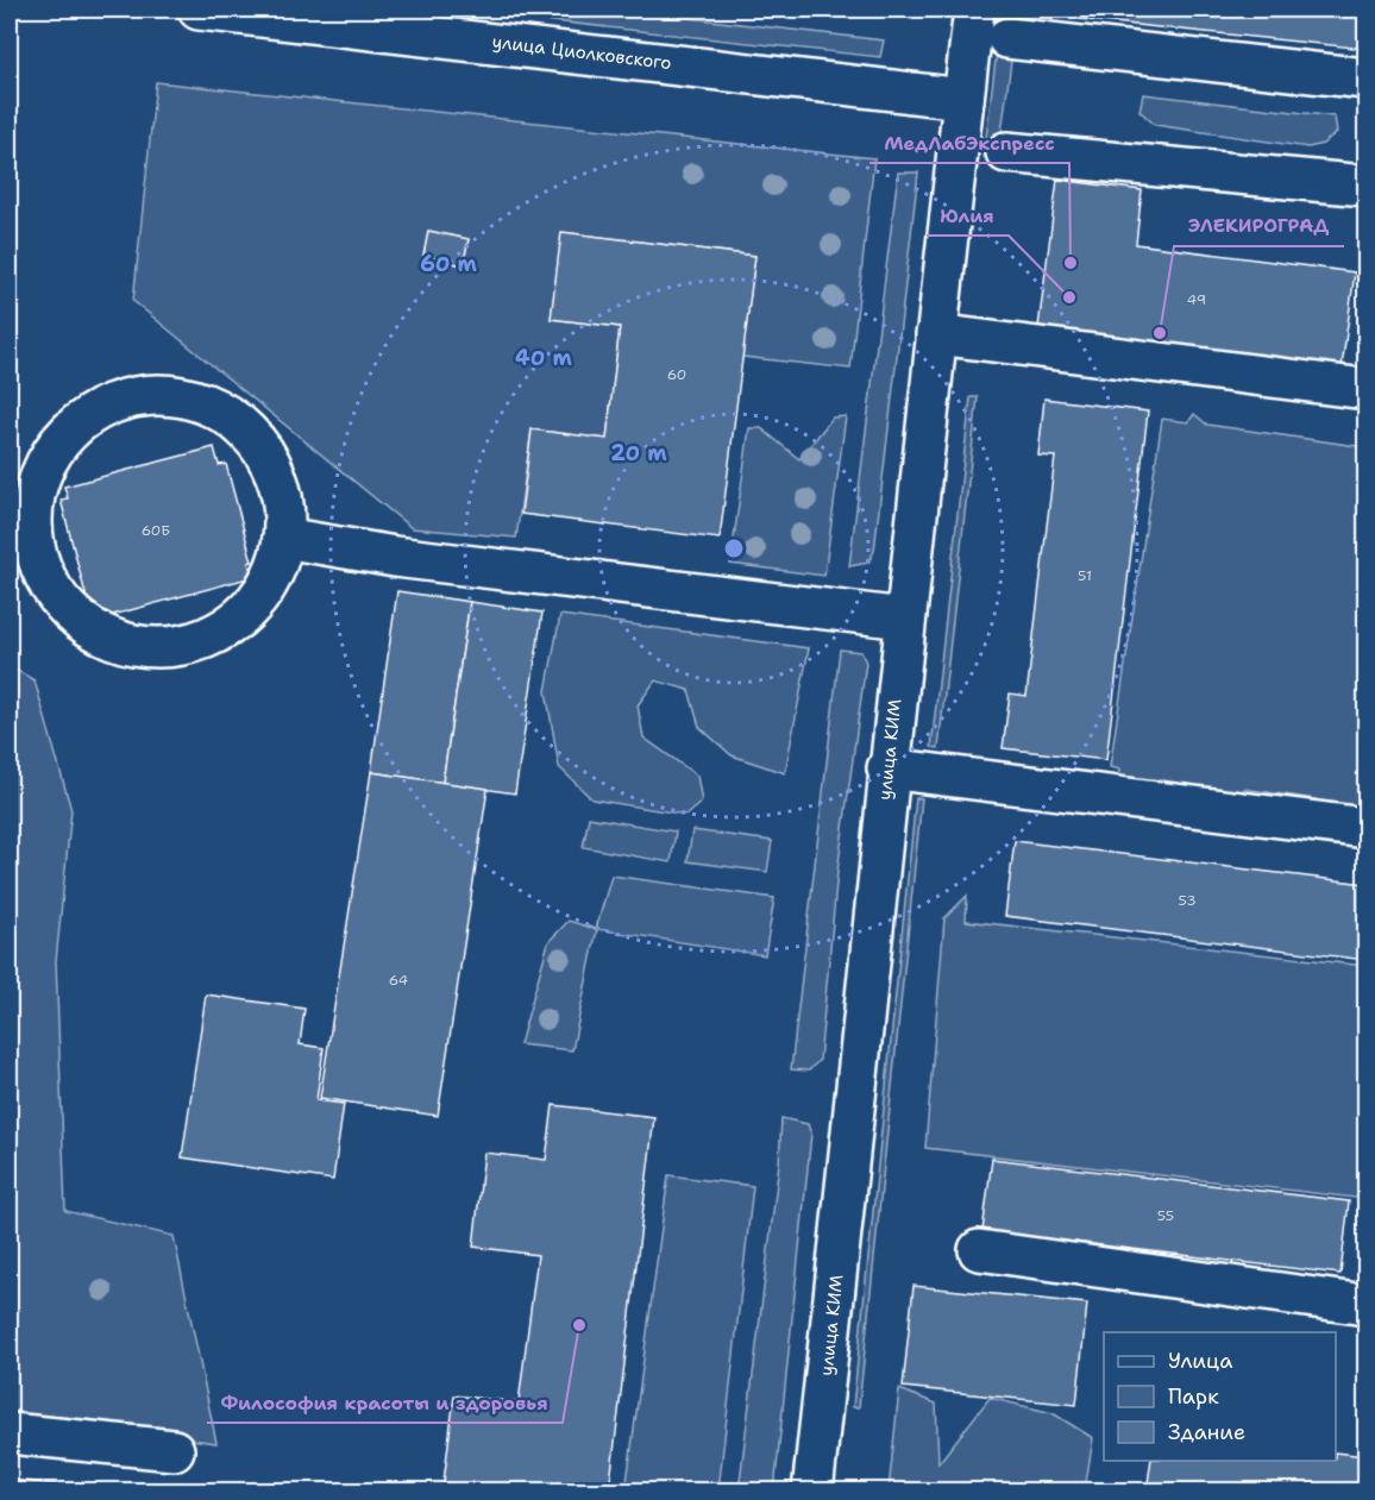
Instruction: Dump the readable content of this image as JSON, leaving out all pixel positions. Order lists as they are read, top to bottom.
{
  "streets": {
    "street": ["улица Циолковского", "улица КИМ"]
  },
  "crossings": [
    ["улица Циолковского", "улица КИМ"]
  ],
  "places": [
    "МедЛабЭкспресс",
    "Юлия",
    "ЭЛЕКИРОГРАД",
    "Философия красоты и здоровья"
  ],
  "house_numbers": [
    "49",
    "60",
    "60Б",
    "51",
    "53",
    "64",
    "55"
  ],
  "legend": ["Улица", "Парк", "Здание"],
  "rings": ["60 m", "40 m", "20 m"]
}
